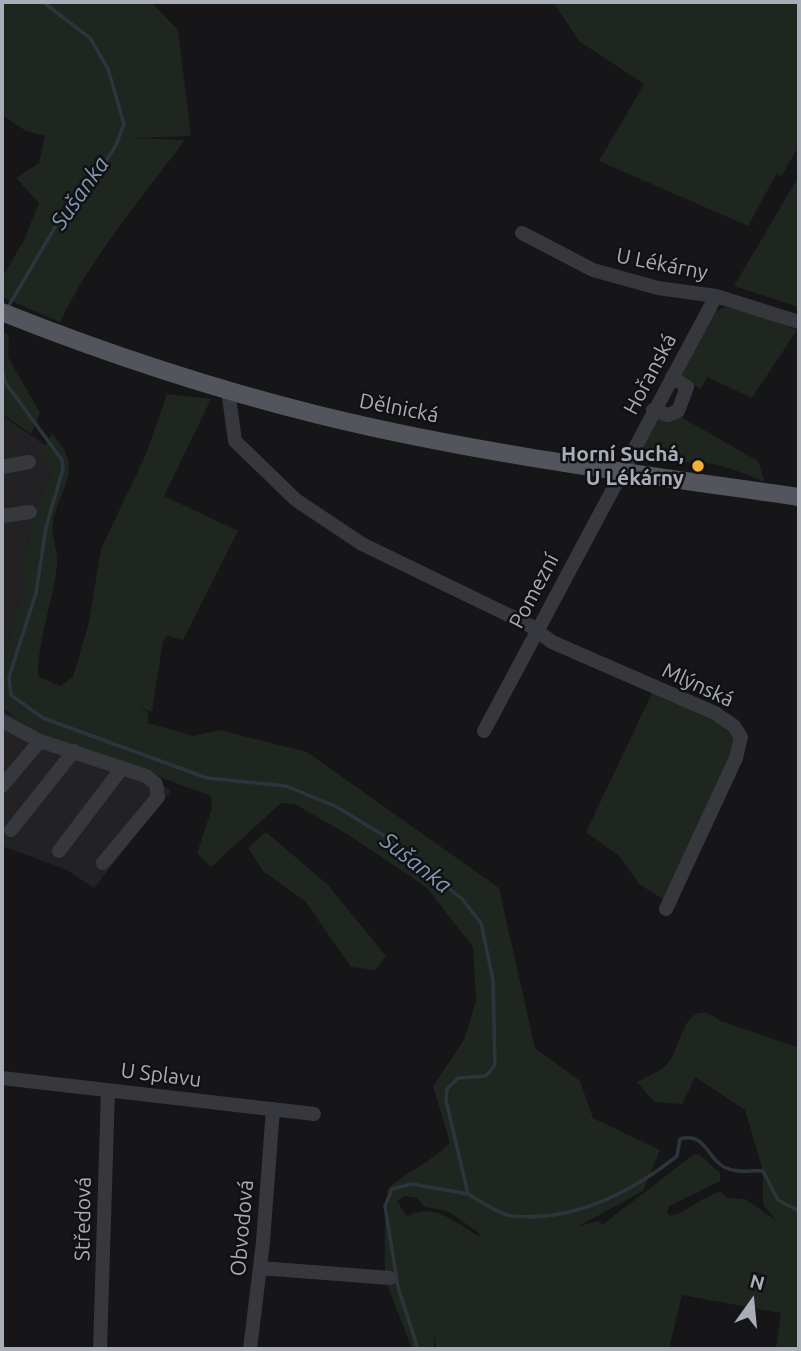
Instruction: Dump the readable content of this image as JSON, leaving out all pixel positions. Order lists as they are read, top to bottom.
{
  "streets": {
    "main road": ["Dělnická"],
    "street": [
      "U Lékárny",
      "Hořanská",
      "Pomezní",
      "Mlýnská",
      "U Splavu",
      "Středová",
      "Obvodová"
    ]
  },
  "crossings": [
    ["U Lékárny", "Hořanská"],
    ["Hořanská", "Dělnická"],
    ["Hořanská", "Pomezní"],
    ["Dělnická", "Pomezní"],
    ["Pomezní", "Mlýnská"],
    ["U Splavu", "Středová"],
    ["U Splavu", "Obvodová"]
  ],
  "water": ["Sušanka"],
  "places": ["Horní Suchá, U Lékárny"],
  "north": "top"
}
